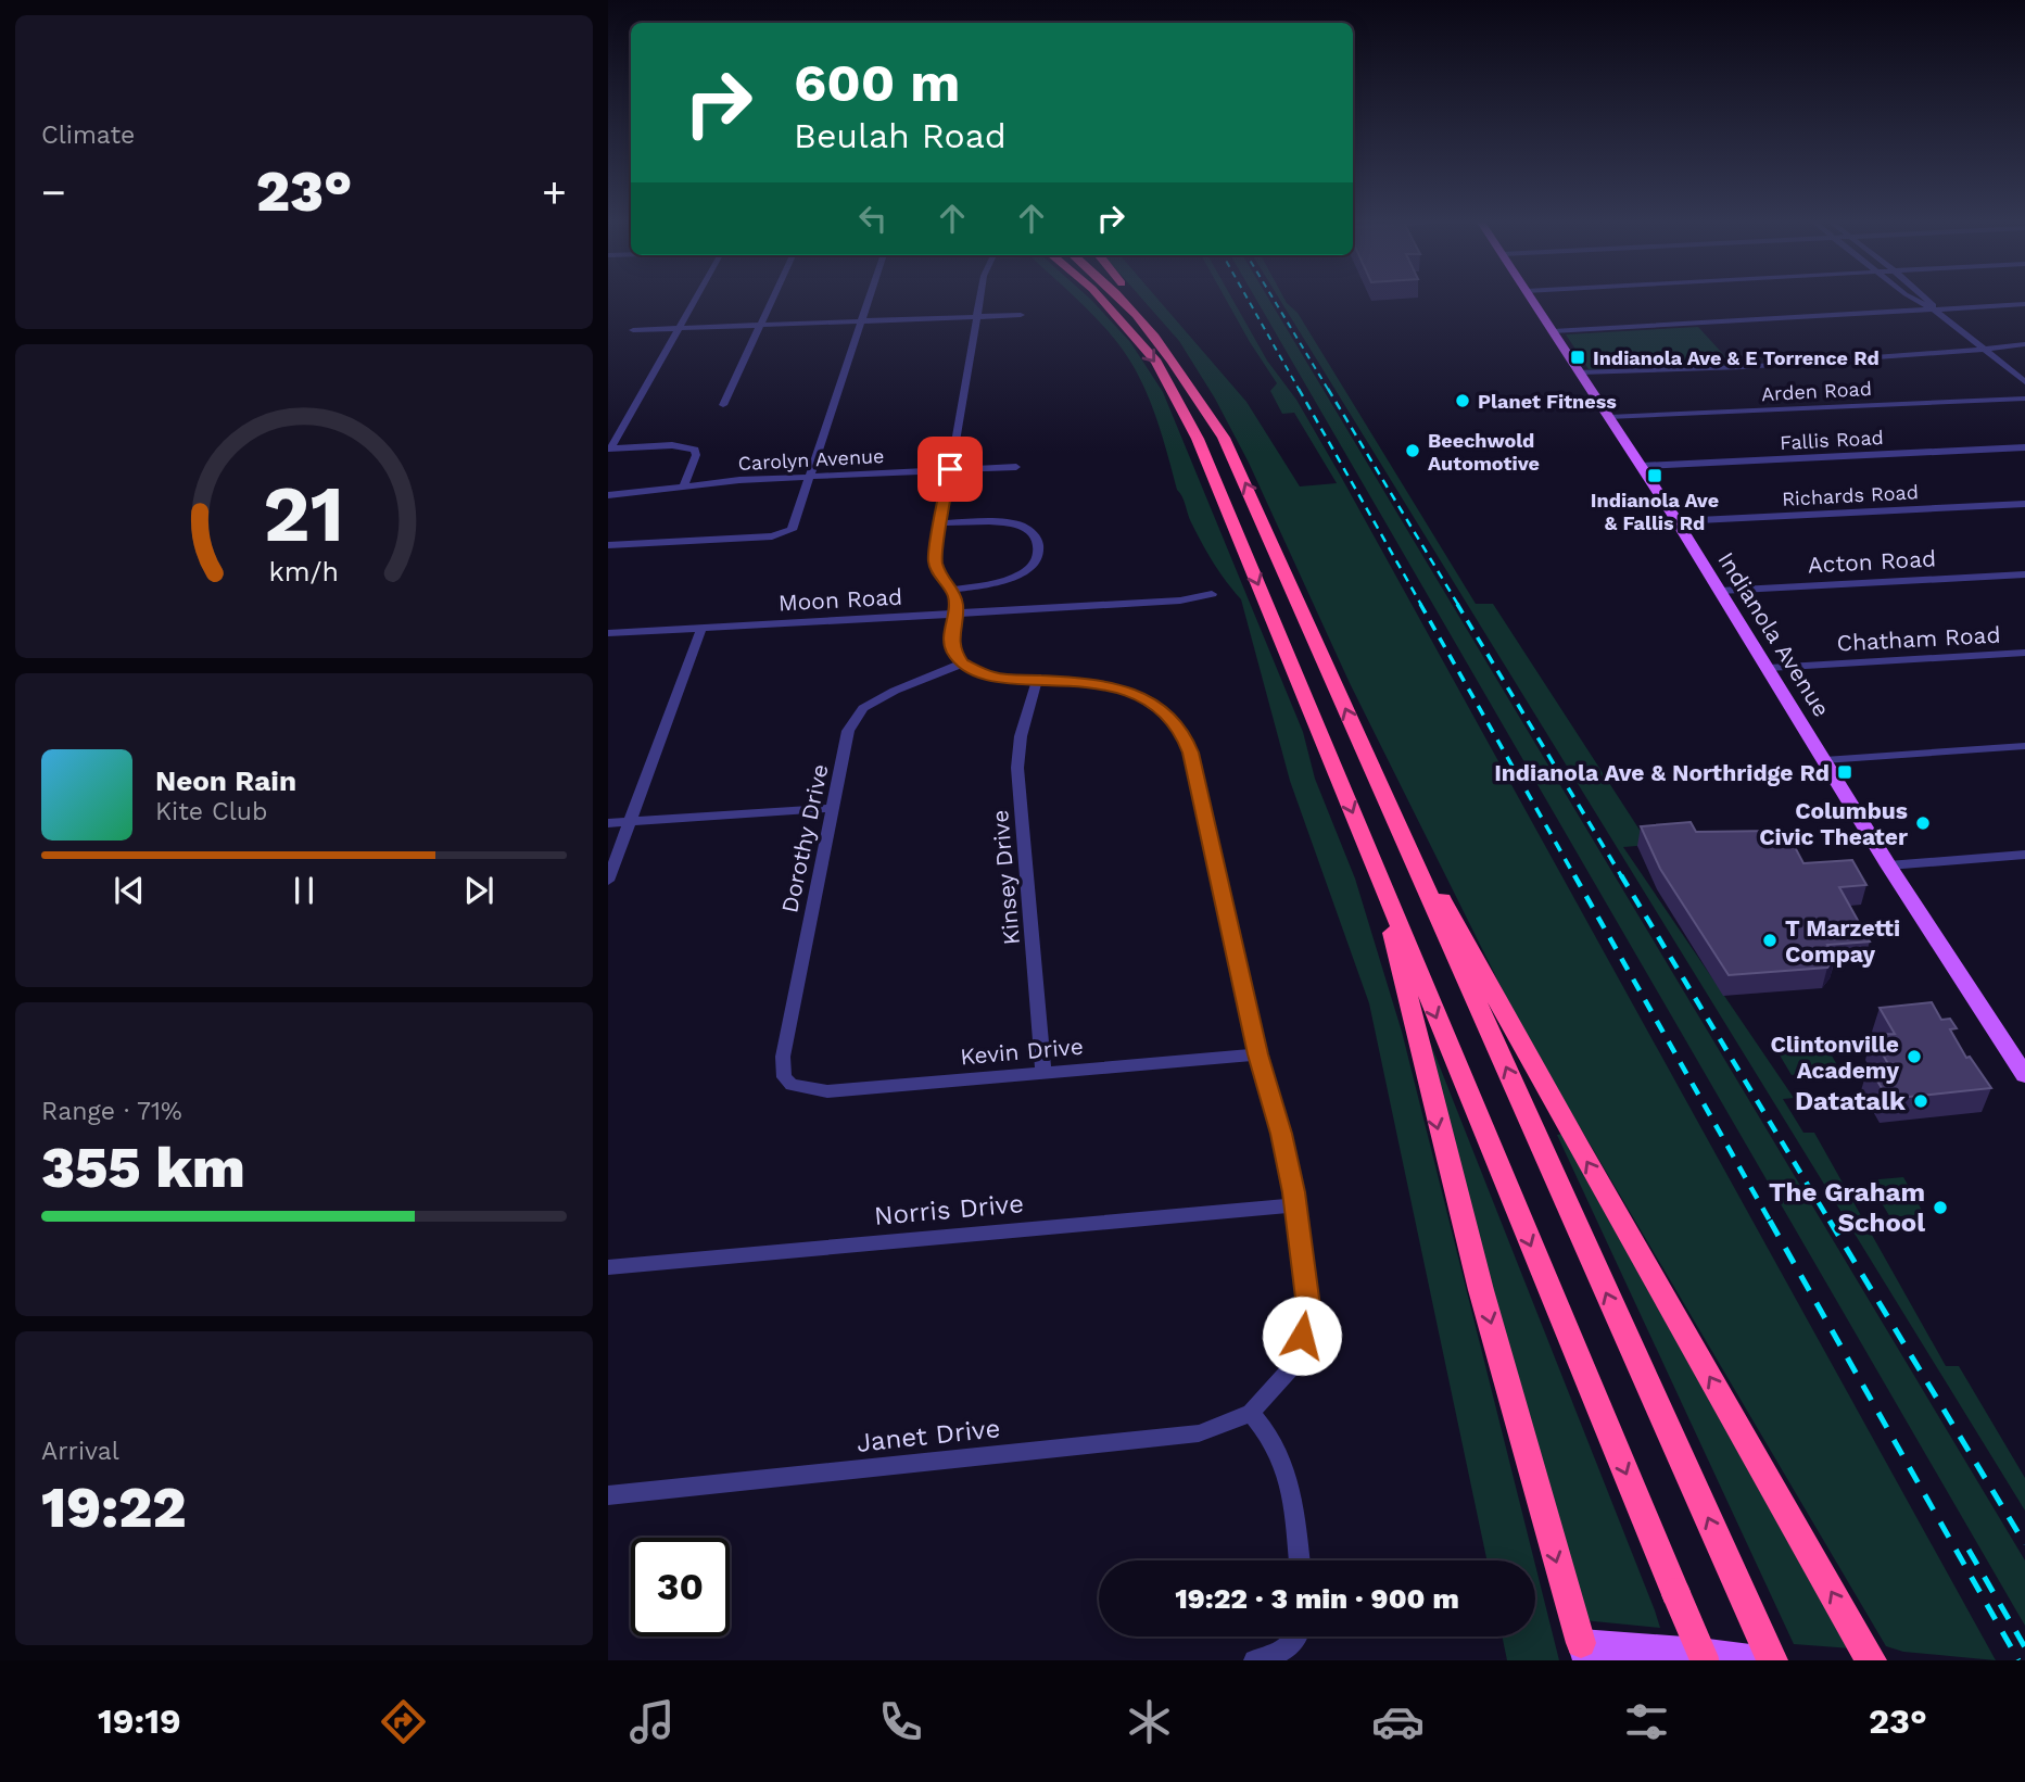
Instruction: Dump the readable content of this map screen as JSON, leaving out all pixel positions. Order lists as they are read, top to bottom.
{
  "streets": {
    "main road": ["Indianola Avenue"],
    "street": [
      "Arden Road",
      "Fallis Road",
      "Carolyn Avenue",
      "Richards Road",
      "Acton Road",
      "Moon Road",
      "Chatham Road",
      "Dorothy Drive",
      "Kinsey Drive",
      "Kevin Drive",
      "Norris Drive",
      "Janet Drive"
    ]
  },
  "crossings": [
    ["Arden Road", "Indianola Avenue"],
    ["Fallis Road", "Indianola Avenue"],
    ["Richards Road", "Indianola Avenue"],
    ["Acton Road", "Indianola Avenue"],
    ["Indianola Avenue", "Chatham Road"],
    ["Dorothy Drive", "Kevin Drive"],
    ["Kinsey Drive", "Kevin Drive"]
  ],
  "places": {
    "transit": ["Indianola Ave & E Torrence Rd", "Indianola Ave & Fallis Rd", "Indianola Ave & Northridge Rd"],
    "other": [
      "Planet Fitness",
      "Beechwold Automotive",
      "Columbus Civic Theater",
      "T Marzetti Compay",
      "Clintonville Academy",
      "Datatalk",
      "The Graham School"
    ]
  },
  "page": {
    "tile": [
      "Climate",
      ["Range · 71%", "355 km"],
      ["Arrival", "19:22"]
    ],
    "turn": ["600 m", "Beulah Road"],
    "heat": ["−", "23°", "+"],
    "song": ["Neon Rain", "Kite Club"],
    "limit": "30",
    "trip": "19:22 · 3 min · 900 m",
    "tabs": ["19:19", "23°"],
    "gauge": ["21", "km/h"]
  }
}
